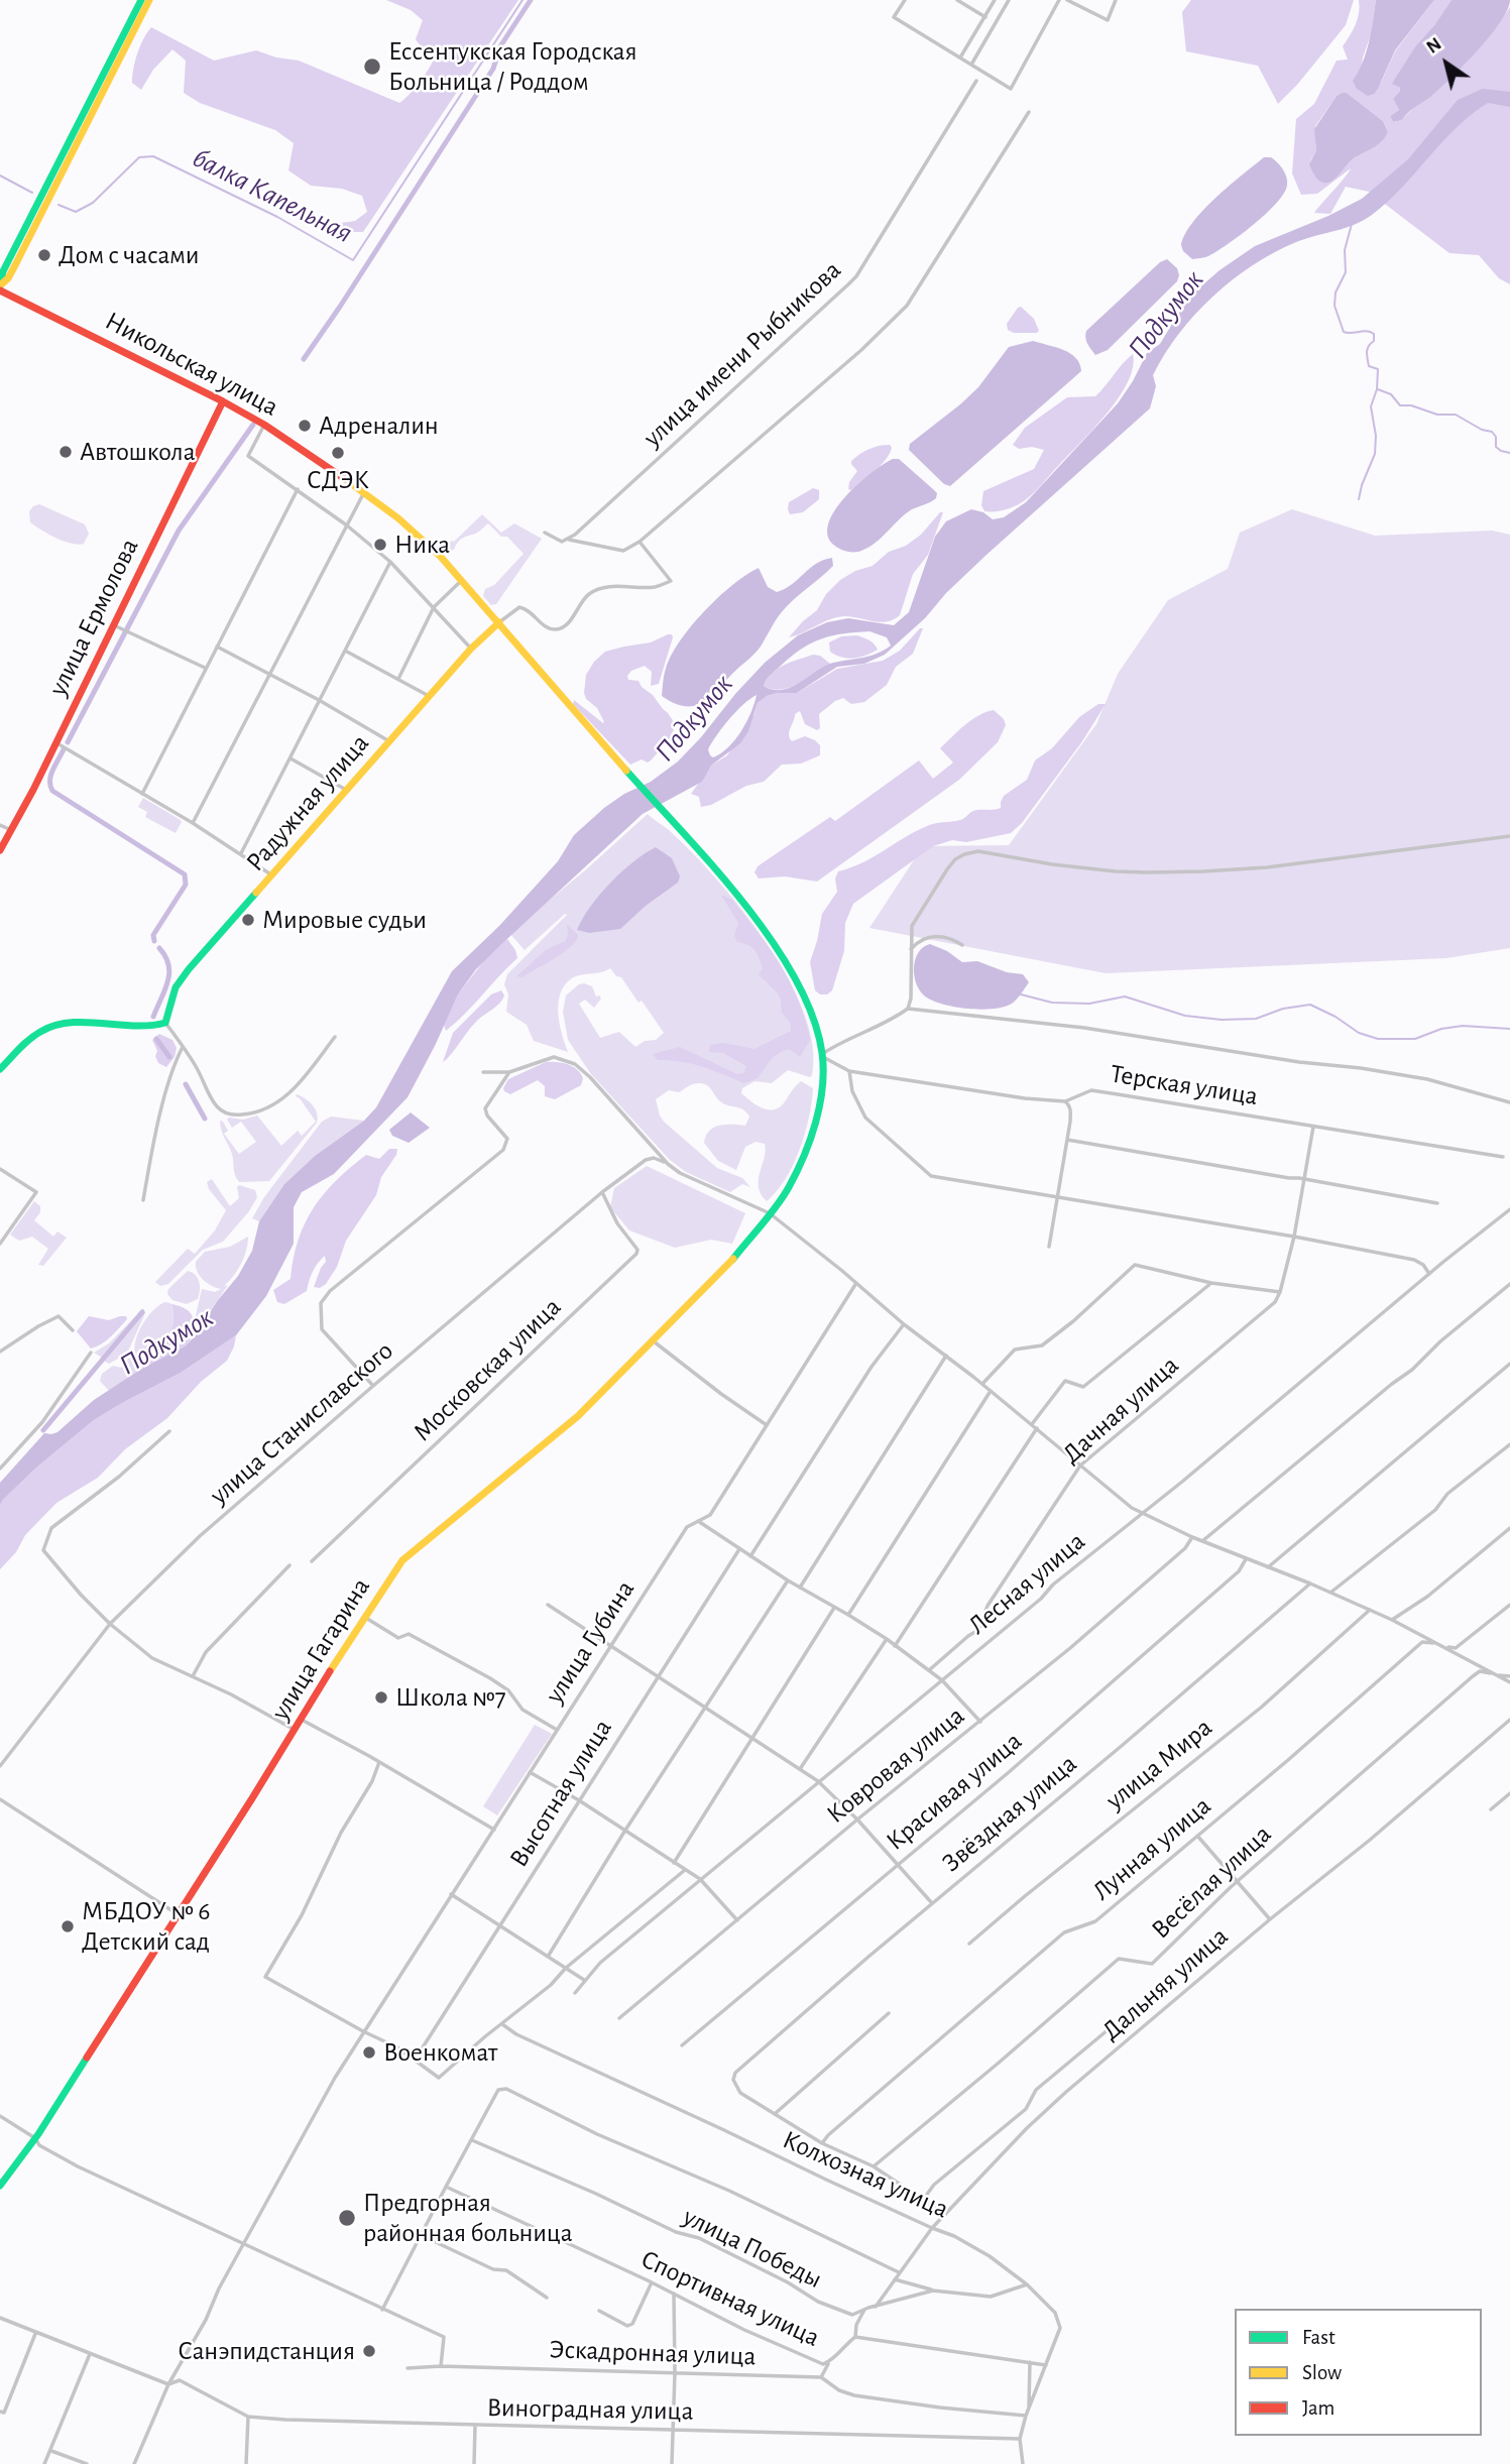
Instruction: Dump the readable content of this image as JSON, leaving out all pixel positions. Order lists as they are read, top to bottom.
{
  "streets": {
    "street": [
      "улица имени Рыбникова",
      "Никольская улица",
      "улица Ермолова",
      "Радужная улица",
      "Терская улица",
      "Московская улица",
      "Дачная улица",
      "улица Станиславского",
      "Лесная улица",
      "улица Губина",
      "улица Гагарина",
      "улица Мира",
      "Ковровая улица",
      "Красивая улица",
      "Высотная улица",
      "Звёздная улица",
      "Лунная улица",
      "Весёлая улица",
      "Дальняя улица",
      "Колхозная улица",
      "улица Победы",
      "Спортивная улица",
      "Эскадронная улица",
      "Виноградная улица"
    ]
  },
  "crossings": [
    ["Никольская улица", "улица Ермолова"],
    ["Никольская улица", "Радужная улица"],
    ["Никольская улица", "улица Гагарина"],
    ["Терская улица", "улица Гагарина"],
    ["Московская улица", "улица Станиславского"],
    ["улица Губина", "Виноградная улица"],
    ["Дальняя улица", "Колхозная улица"],
    ["Дальняя улица", "улица Победы"],
    ["Колхозная улица", "улица Победы"],
    ["Колхозная улица", "Спортивная улица"],
    ["Колхозная улица", "Эскадронная улица"],
    ["Колхозная улица", "Виноградная улица"]
  ],
  "water": ["балка Капельная", "Подкумок"],
  "places": [
    "Ессентукская Городская Больница / Роддом",
    "Дом с часами",
    "Адреналин",
    "Автошкола",
    "СДЭК",
    "Ника",
    "Мировые судьи",
    "Школа №7",
    "МБДОУ № 6 Детский сад",
    "Военкомат",
    "Предгорная районная больница",
    "Санэпидстанция"
  ],
  "legend": ["Fast", "Slow", "Jam"],
  "north": "top left"
}
